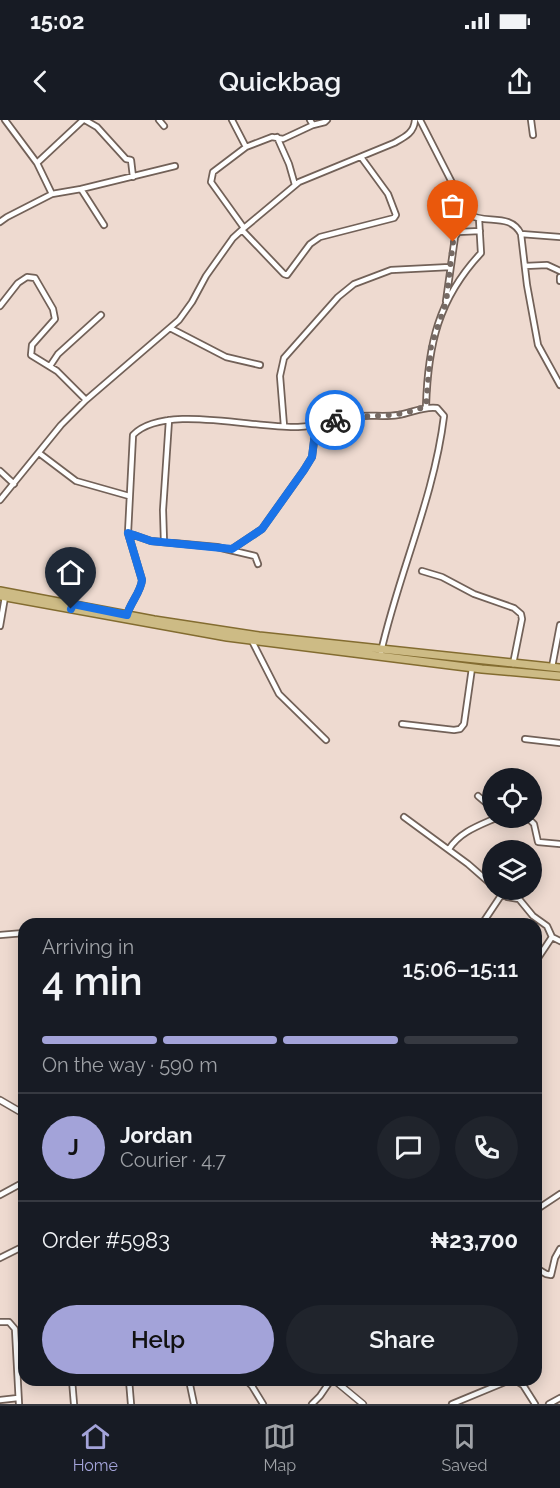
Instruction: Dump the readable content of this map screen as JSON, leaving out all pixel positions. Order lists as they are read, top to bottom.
{
  "page": {
    "status": "15:02",
    "header": "Quickbag",
    "heading": ["4 min", "Arriving in", "15:06–15:11"],
    "panel": [
      "Jordan",
      "Courier · 4.7",
      "Order #5983",
      "₦23,700"
    ],
    "bar": "On the way · 590 m",
    "round": "J",
    "buttons": ["Help", "Share"],
    "tabs": ["Home", "Map", "Saved"]
  }
}
